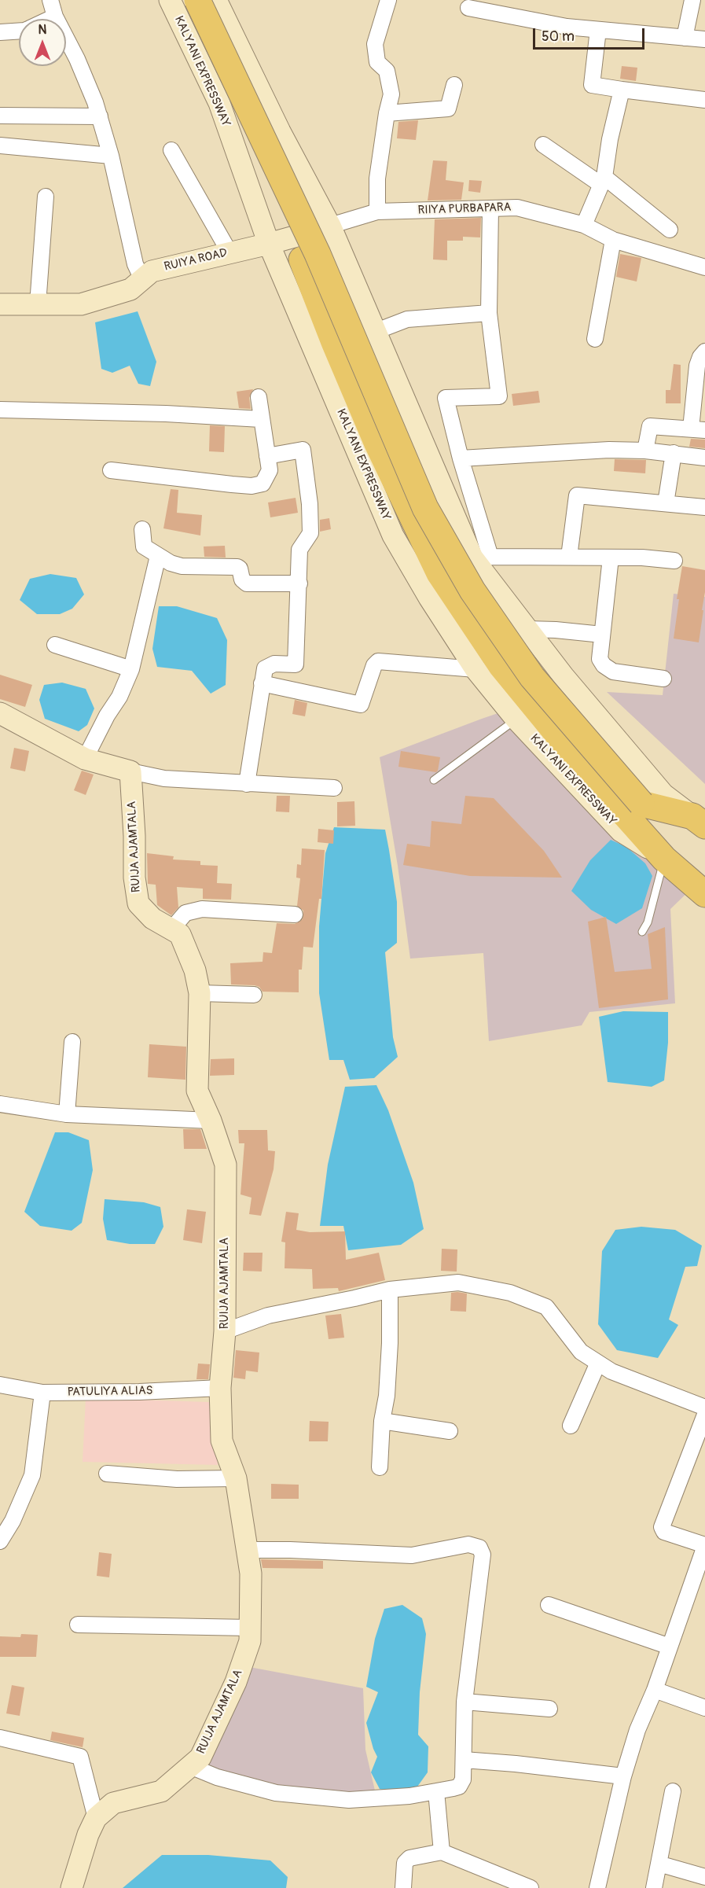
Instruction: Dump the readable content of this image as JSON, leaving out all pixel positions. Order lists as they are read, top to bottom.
{
  "streets": {
    "highway": ["KALYANI EXPRESSWAY"],
    "street": [
      "RIIYA PURBAPARA",
      "RUIYA ROAD",
      "RUIJA AJAMTALA",
      "PATULIYA ALIAS"
    ]
  },
  "crossings": [
    ["KALYANI EXPRESSWAY", "RUIYA ROAD"],
    ["RIIYA PURBAPARA", "RUIYA ROAD"],
    ["RUIJA AJAMTALA", "PATULIYA ALIAS"]
  ],
  "scale_bar": "50 m",
  "north": "top"
}
